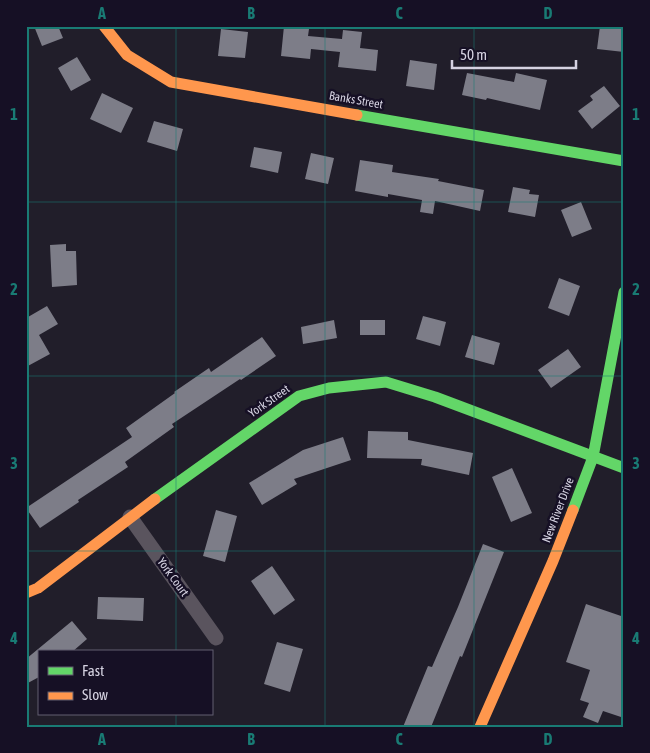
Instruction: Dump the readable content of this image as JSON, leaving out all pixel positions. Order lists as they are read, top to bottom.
{
  "streets": {
    "street": [
      "Banks Street",
      "York Street",
      "New River Drive",
      "York Court"
    ]
  },
  "crossings": [
    ["York Street", "New River Drive"],
    ["York Street", "York Court"]
  ],
  "legend": ["Fast", "Slow"],
  "scale_bar": "50 m",
  "grid": {
    "columns": [
      "A",
      "B",
      "C",
      "D"
    ],
    "rows": [
      "1",
      "2",
      "3",
      "4"
    ]
  }
}
